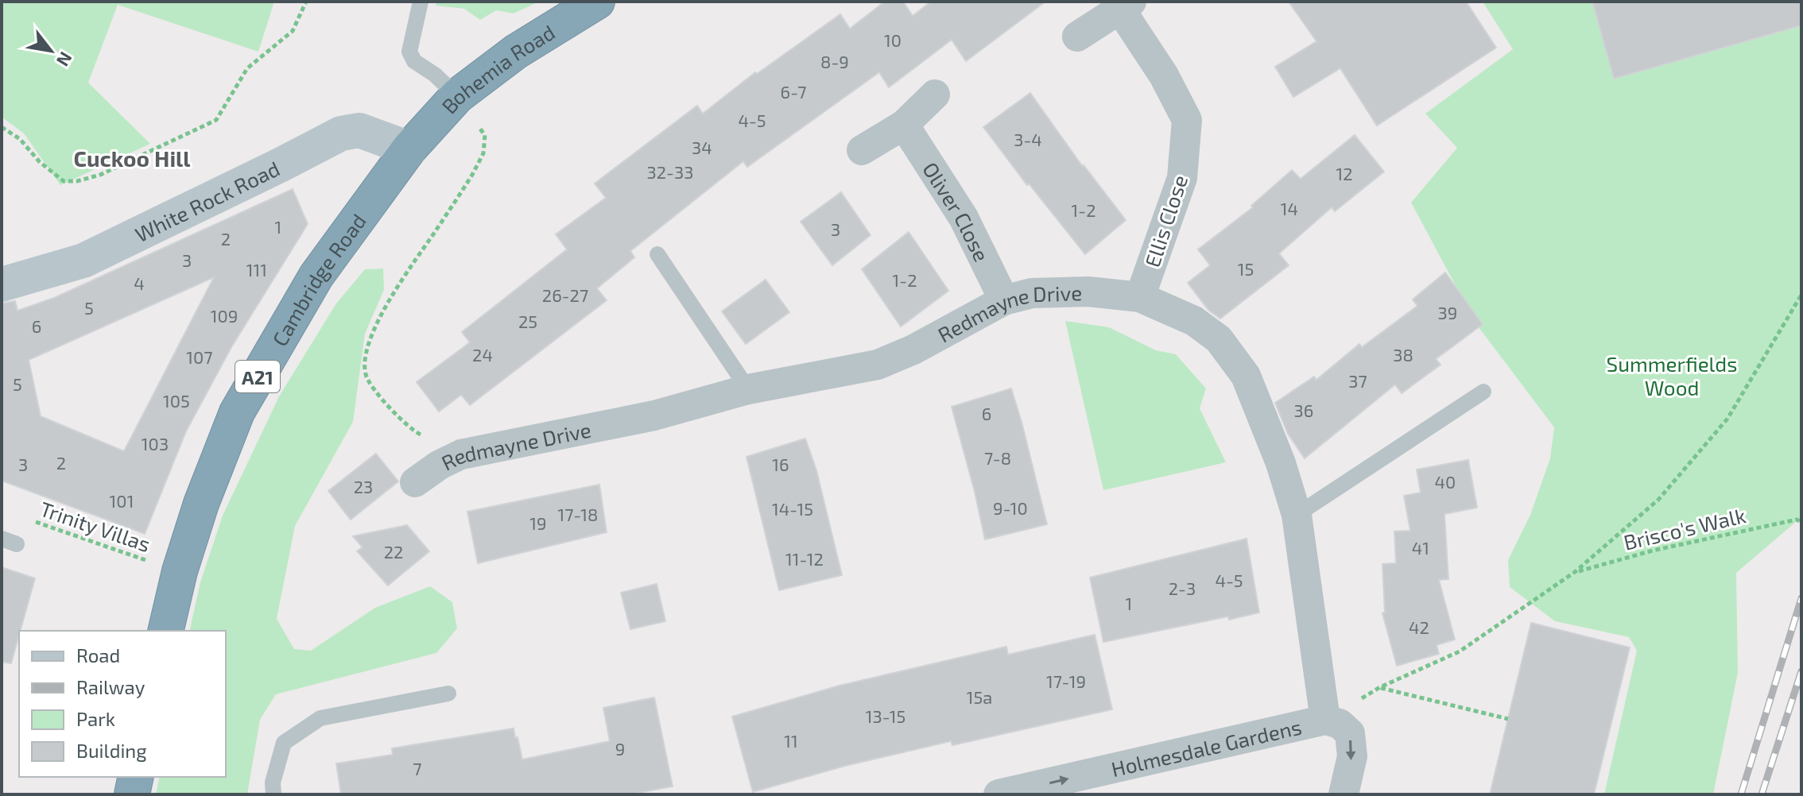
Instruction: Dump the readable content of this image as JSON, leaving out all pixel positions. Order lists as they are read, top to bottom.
{
  "streets": {
    "highway": ["Bohemia Road", "Cambridge Road", "A21"],
    "street": [
      "White Rock Road",
      "Oliver Close",
      "Ellis Close",
      "Redmayne Drive",
      "Holmesdale Gardens"
    ],
    "path": ["Trinity Villas", "Brisco's Walk"]
  },
  "crossings": [
    ["Bohemia Road", "White Rock Road"],
    ["Bohemia Road", "Cambridge Road"],
    ["White Rock Road", "Cambridge Road"],
    ["Oliver Close", "Redmayne Drive"],
    ["Ellis Close", "Redmayne Drive"],
    ["Cambridge Road", "Trinity Villas"],
    ["Redmayne Drive", "Holmesdale Gardens"]
  ],
  "one_way": ["Holmesdale Gardens"],
  "districts": ["Cuckoo Hill"],
  "parks": ["Summerfields Wood"],
  "house_numbers": [
    "10",
    "8-9",
    "6-7",
    "4-5",
    "3-4",
    "34",
    "32-33",
    "12",
    "14",
    "1-2",
    "1",
    "3",
    "2",
    "3",
    "15",
    "111",
    "1-2",
    "4",
    "26-27",
    "5",
    "39",
    "109",
    "25",
    "6",
    "24",
    "38",
    "107",
    "37",
    "5",
    "105",
    "36",
    "6",
    "103",
    "7-8",
    "2",
    "3",
    "16",
    "40",
    "23",
    "101",
    "9-10",
    "14-15",
    "17-18",
    "19",
    "41",
    "22",
    "11-12",
    "4-5",
    "2-3",
    "1",
    "42",
    "17-19",
    "15a",
    "13-15",
    "11",
    "9",
    "7"
  ],
  "legend": [
    "Road",
    "Railway",
    "Park",
    "Building"
  ],
  "north": "bottom right"
}
